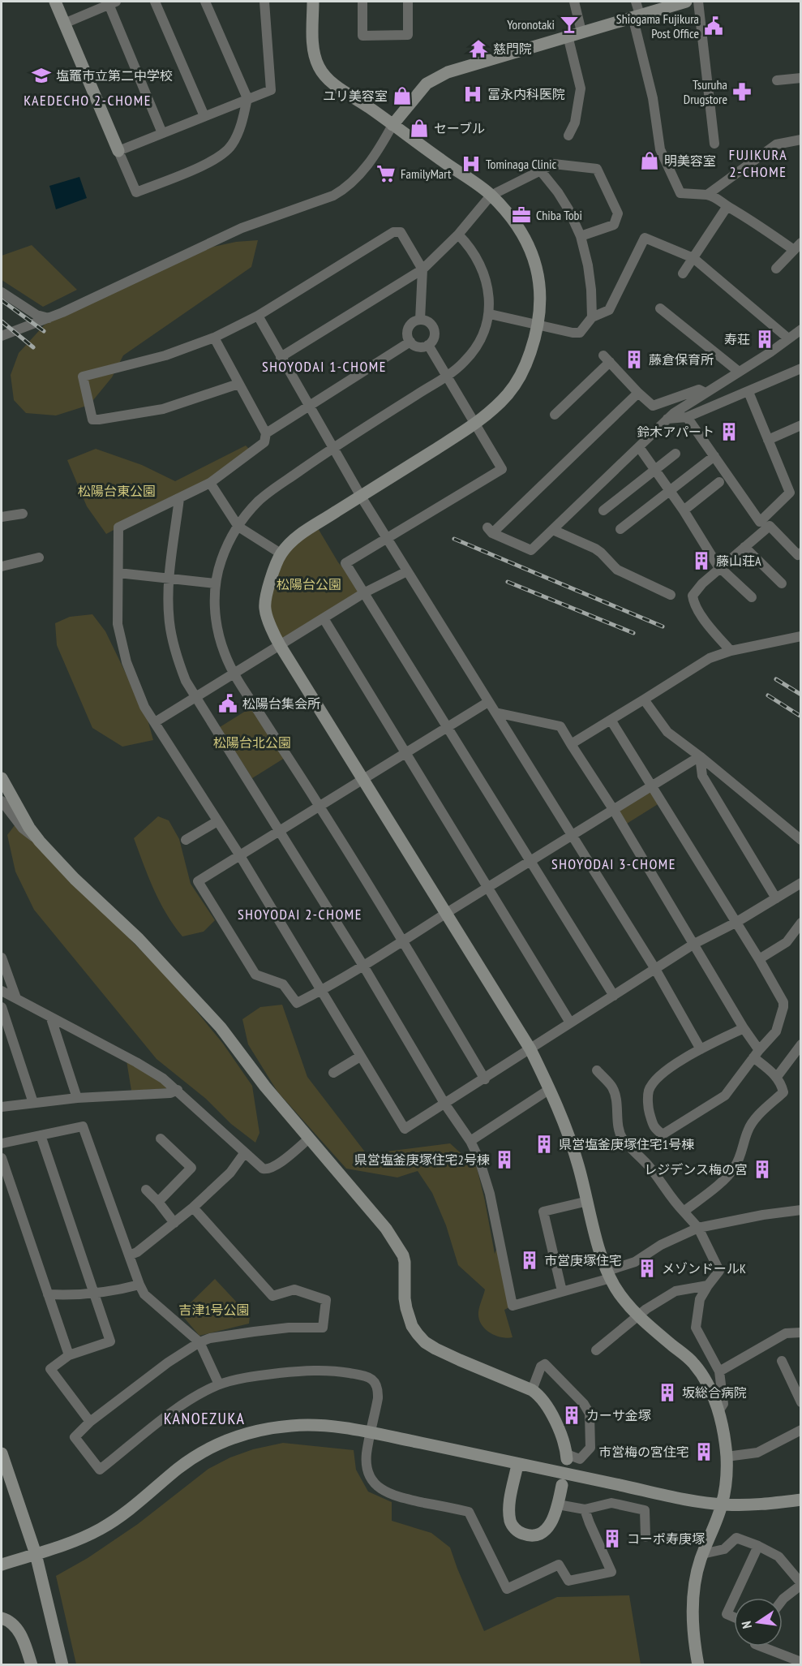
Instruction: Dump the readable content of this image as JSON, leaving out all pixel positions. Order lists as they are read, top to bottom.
{
  "districts": [
    "KAEDECHO 2-CHOME",
    "FUJIKURA 2-CHOME",
    "SHOYODAI 1-CHOME",
    "SHOYODAI 3-CHOME",
    "SHOYODAI 2-CHOME",
    "KANOEZUKA"
  ],
  "parks": [
    "松陽台東公園",
    "松陽台公園",
    "松陽台北公園",
    "吉津1号公園"
  ],
  "places": {
    "bar": ["Yoronotaki"],
    "public building": ["Shiogama Fujikura Post Office", "松陽台集会所"],
    "temple": ["慈門院"],
    "school or university": ["塩竈市立第二中学校"],
    "pharmacy": ["Tsuruha Drugstore"],
    "hospital": ["冨永内科医院", "Tominaga Clinic"],
    "shop": ["ユリ美容室", "セーブル", "明美容室"],
    "supermarket": ["FamilyMart"],
    "office": ["Chiba Tobi"],
    "building": [
      "寿荘",
      "藤倉保育所",
      "鈴木アパート",
      "藤山荘A",
      "県営塩釜庚塚住宅1号棟",
      "県営塩釜庚塚住宅2号棟",
      "レジデンス梅の宮",
      "市営庚塚住宅",
      "メゾンドールK",
      "坂総合病院",
      "カーサ金塚",
      "市営梅の宮住宅",
      "コーポ寿庚塚"
    ]
  },
  "north": "left"
}
